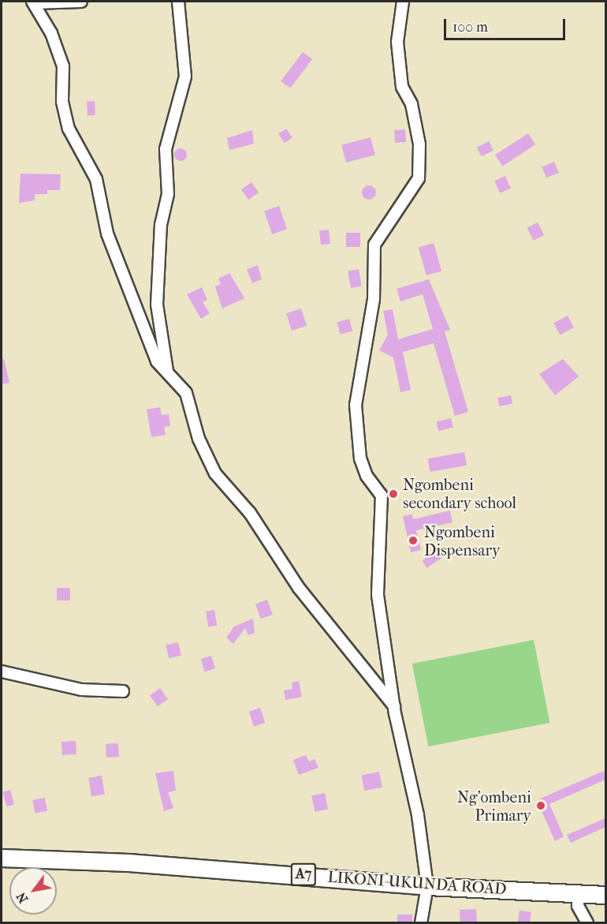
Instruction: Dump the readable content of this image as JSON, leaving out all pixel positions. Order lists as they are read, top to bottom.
{
  "streets": {
    "highway": ["A7", "LIKONI-UKUNDA ROAD"]
  },
  "places": ["Ngombeni secondary school", "Ngombeni Dispensary", "Ng'ombeni Primary"],
  "scale_bar": "100 m",
  "north": "bottom left"
}
